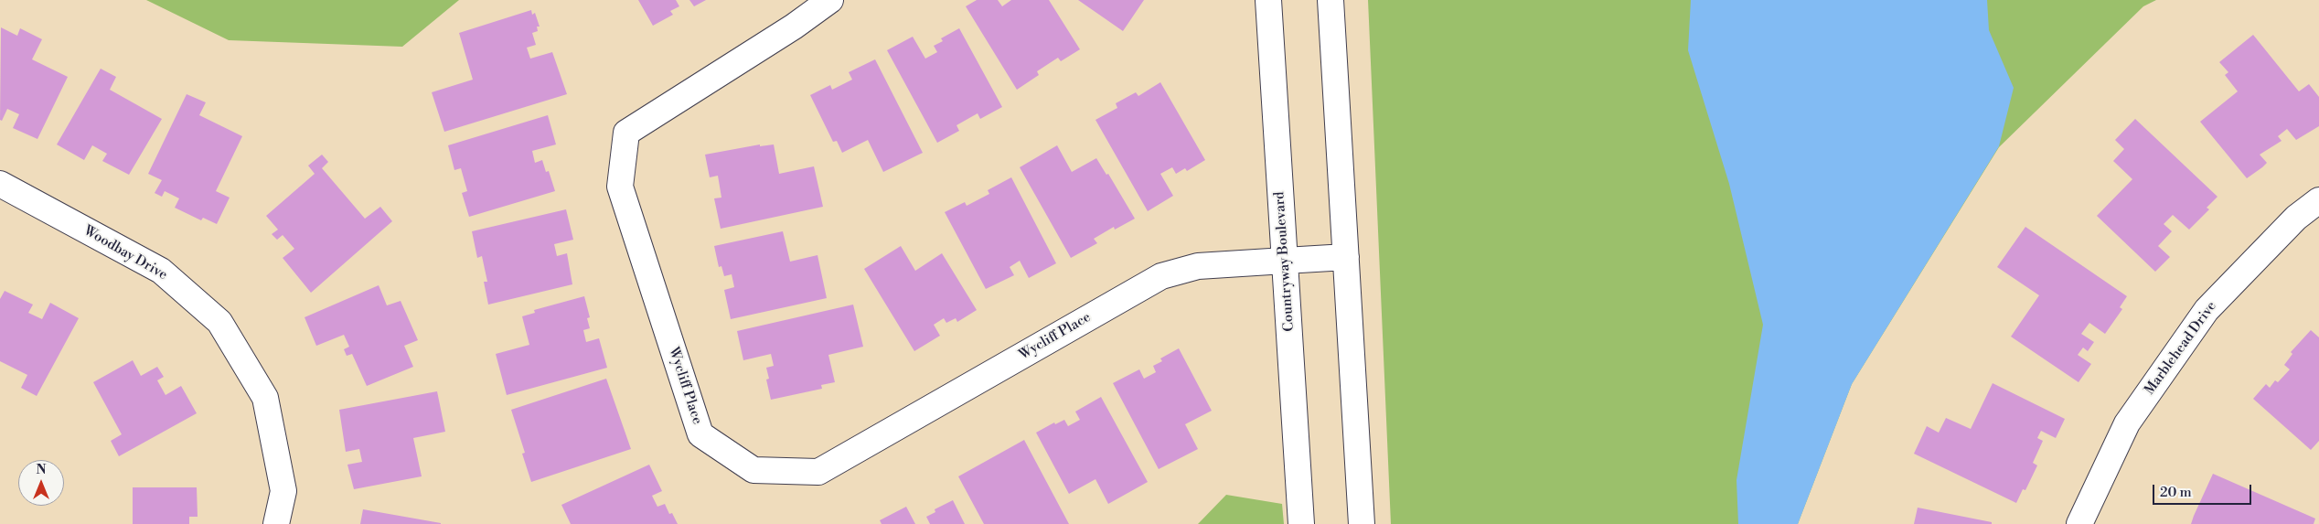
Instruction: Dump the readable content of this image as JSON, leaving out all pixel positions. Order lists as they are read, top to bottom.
{
  "streets": {
    "street": [
      "Woodbay Drive",
      "Countryway Boulevard",
      "Wycliff Place",
      "Marblehead Drive"
    ]
  },
  "crossings": [
    ["Countryway Boulevard", "Wycliff Place"]
  ],
  "scale_bar": "20 m",
  "north": "top"
}
